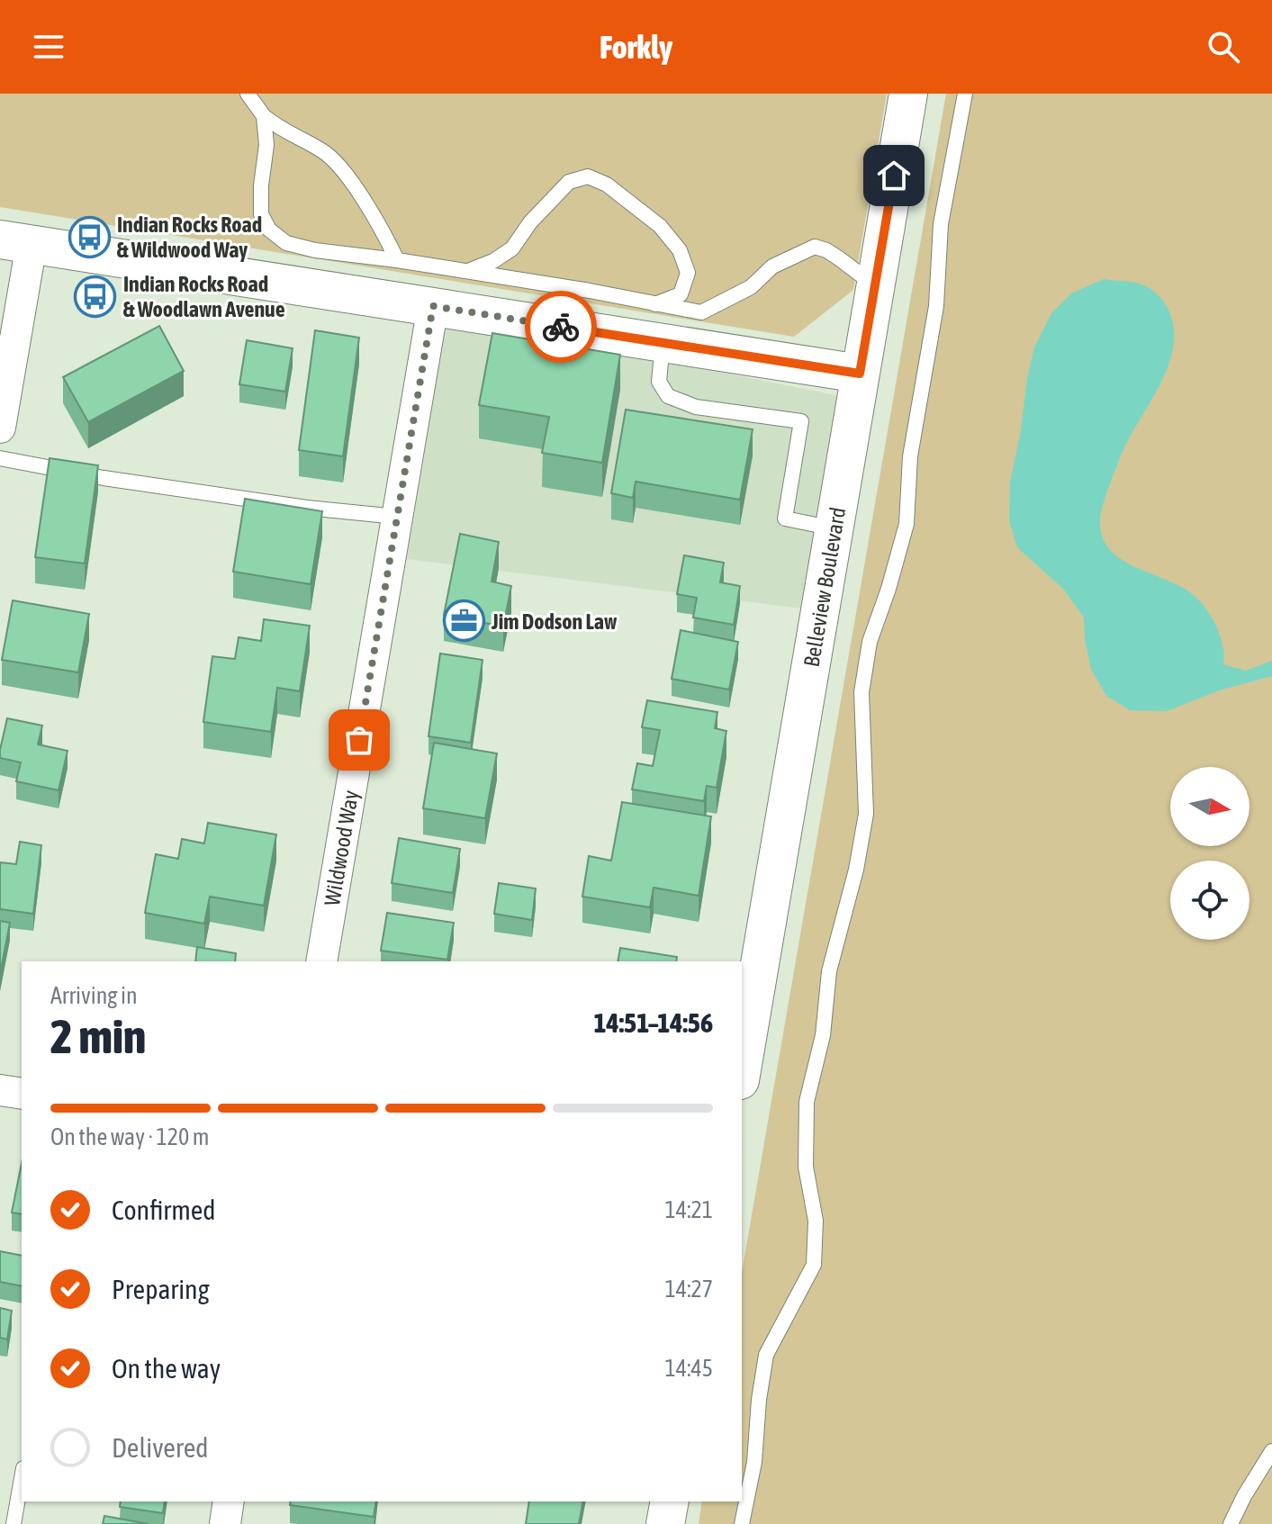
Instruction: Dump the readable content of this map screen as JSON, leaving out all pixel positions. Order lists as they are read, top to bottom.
{
  "streets": {
    "street": ["Belleview Boulevard", "Wildwood Way"]
  },
  "places": {
    "bus stop": ["Indian Rocks Road & Wildwood Way", "Indian Rocks Road & Woodlawn Avenue"],
    "office": ["Jim Dodson Law"]
  },
  "north": "right",
  "page": {
    "header": "Forkly",
    "heading": ["2 min", "Arriving in", "14:51–14:56"],
    "bar": "On the way · 120 m",
    "list": [
      ["Confirmed", "14:21"],
      ["Preparing", "14:27"],
      ["On the way", "14:45"],
      "Delivered"
    ]
  }
}
